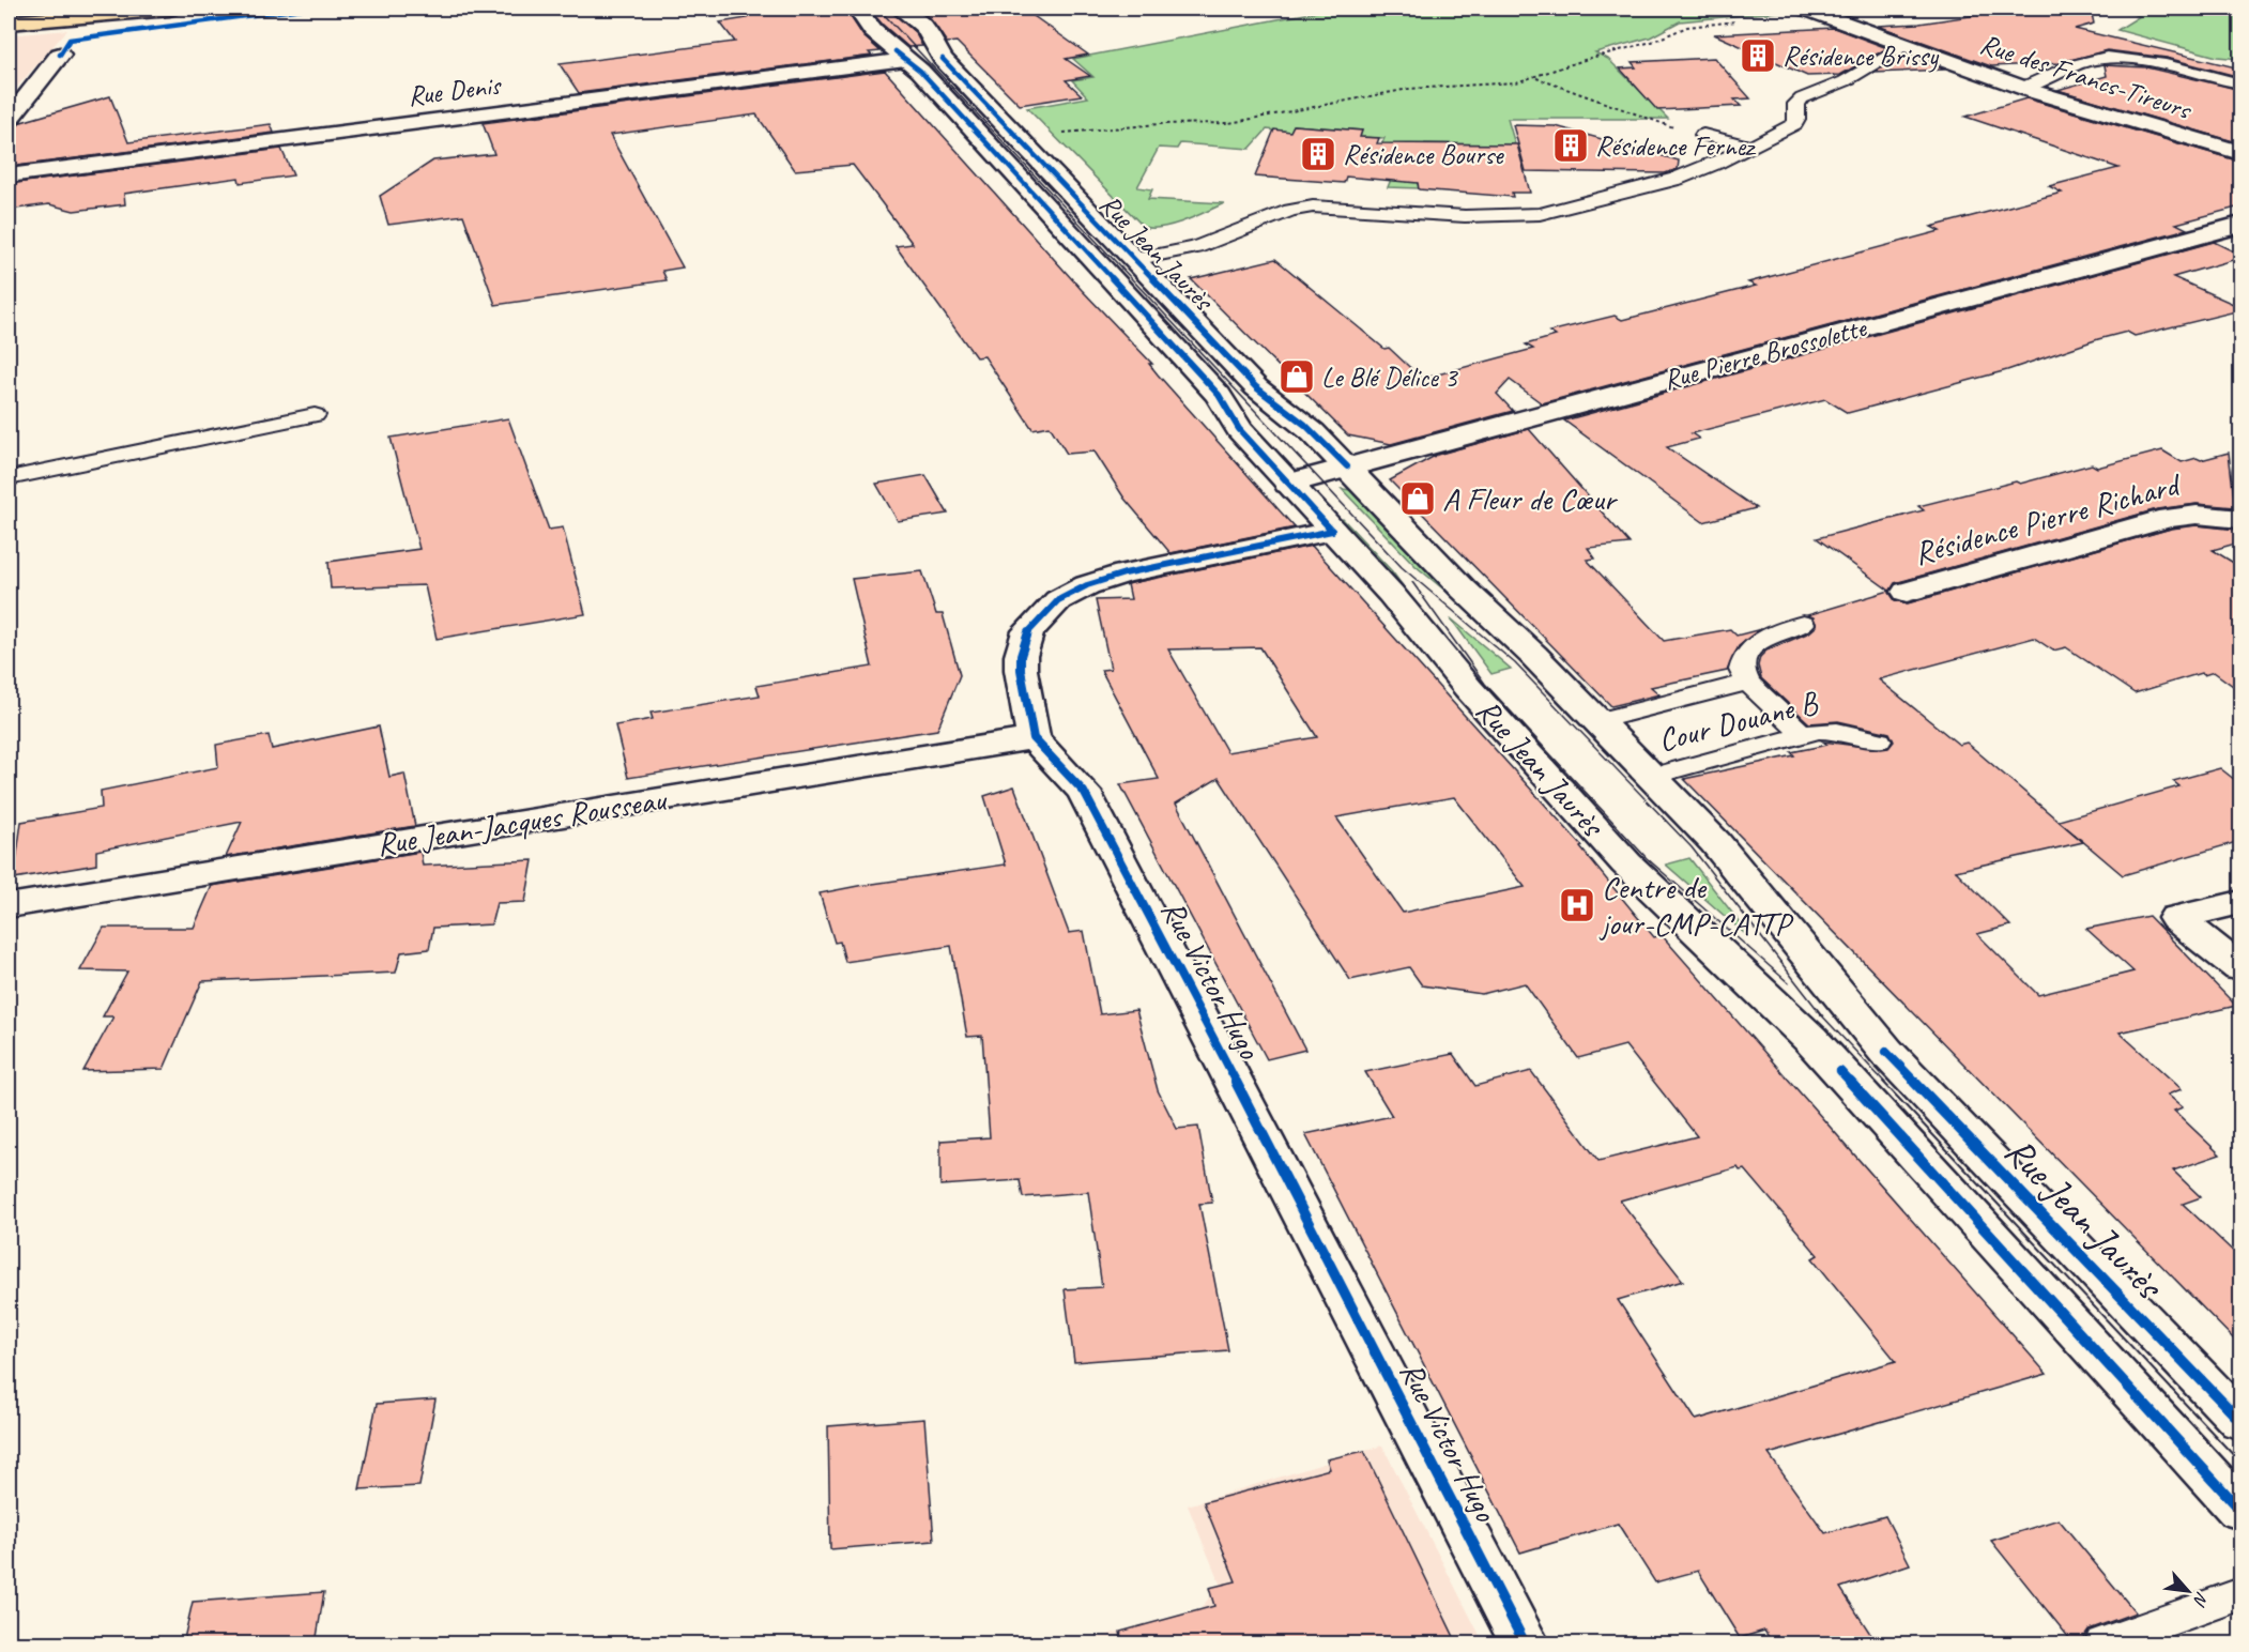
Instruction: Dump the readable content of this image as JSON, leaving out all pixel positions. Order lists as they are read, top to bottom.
{
  "streets": {
    "street": [
      "Rue des Francs-Tireurs",
      "Rue Denis",
      "Rue Jean Jaurès",
      "Rue Pierre Brossolette",
      "Résidence Pierre Richard",
      "Rue Jean-Jacques Rousseau",
      "Rue Victor Hugo"
    ],
    "lane": ["Cour Douane B"]
  },
  "crossings": [
    ["Rue Denis", "Rue Jean Jaurès"],
    ["Rue Jean Jaurès", "Rue Pierre Brossolette"],
    ["Rue Jean Jaurès", "Cour Douane B"],
    ["Rue Jean-Jacques Rousseau", "Rue Victor Hugo"]
  ],
  "places": {
    "building": ["Résidence Brissy", "Résidence Fernez", "Résidence Bourse"],
    "shop": ["Le Blé Délice 3", "A Fleur de Cœur"],
    "hospital": ["Centre de jour-CMP-CATTP"]
  },
  "north": "bottom right"
}
